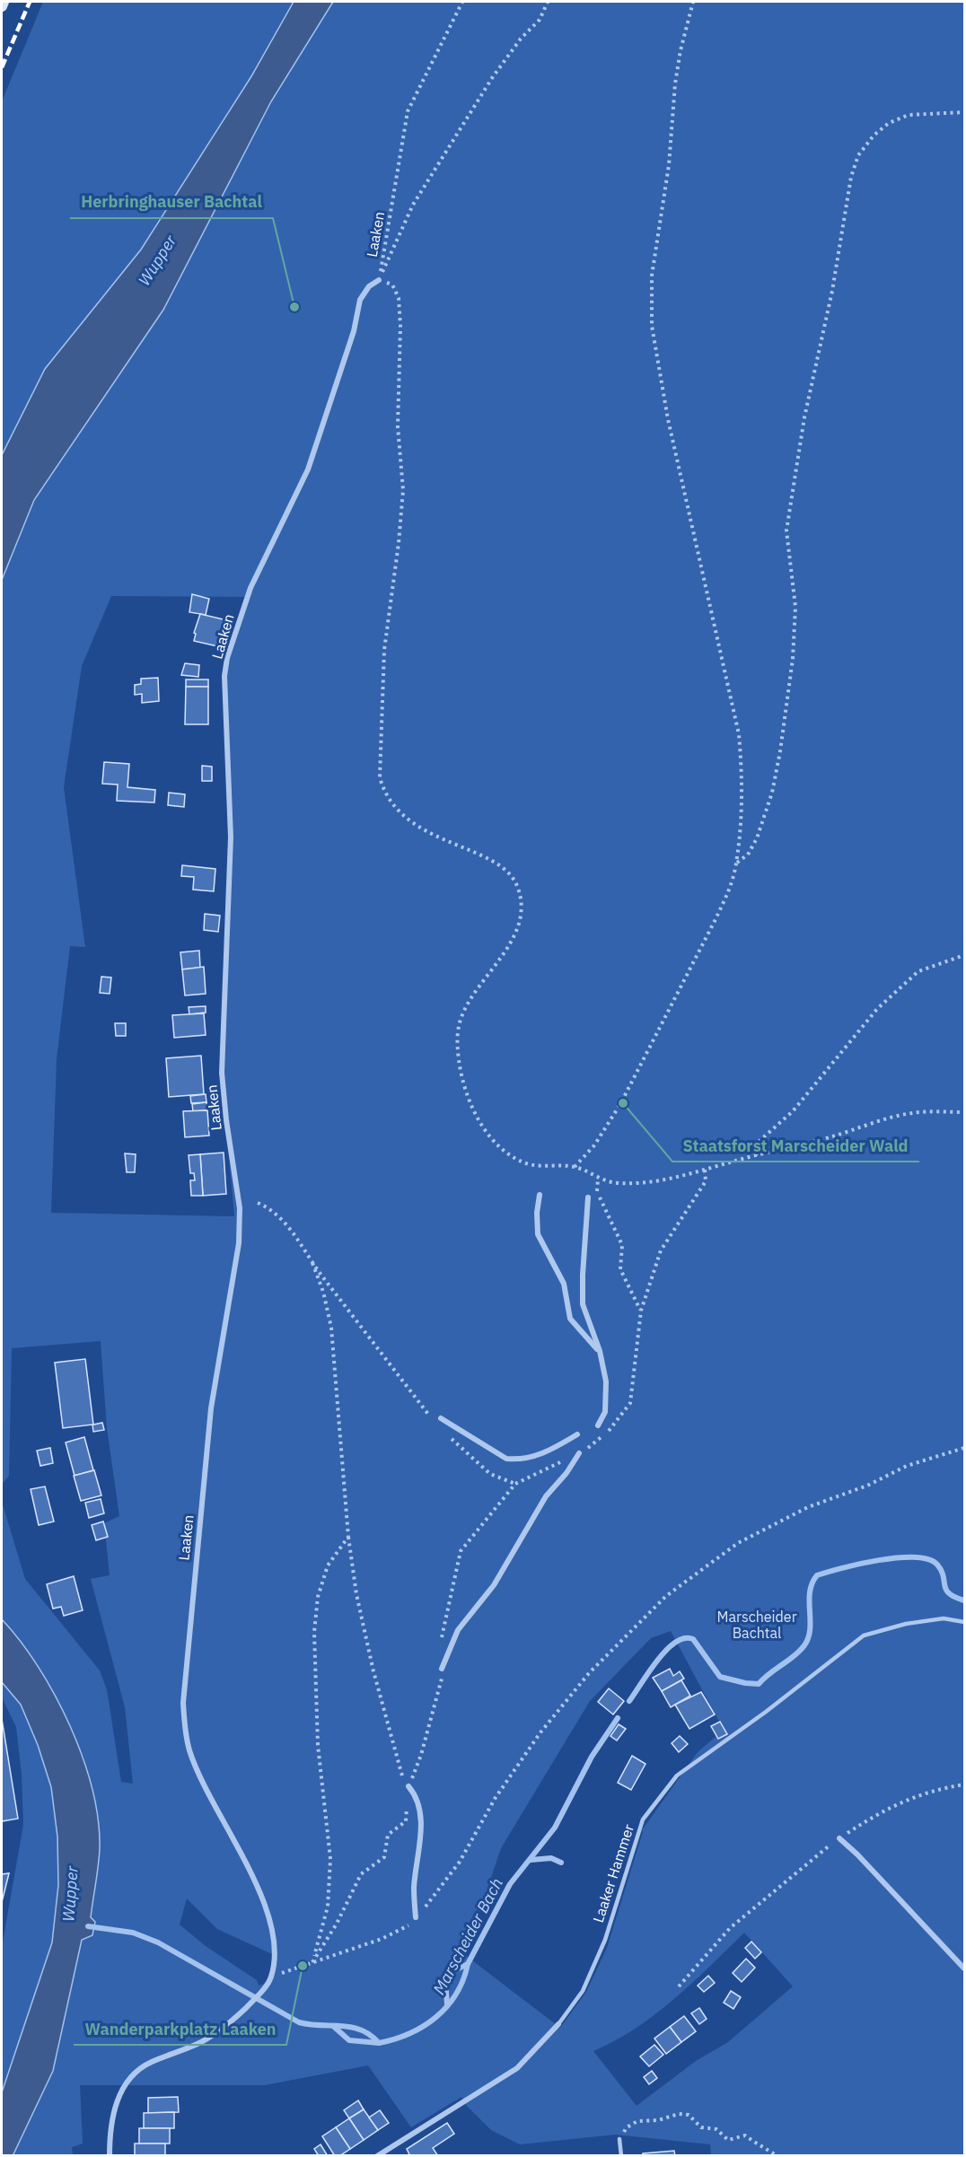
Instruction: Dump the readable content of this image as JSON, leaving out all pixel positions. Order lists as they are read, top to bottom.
{
  "streets": {
    "street": ["Laaken", "Laaker Hammer"]
  },
  "water": ["Wupper", "Marscheider Bach"],
  "parks": ["Marscheider Bachtal"],
  "places": ["Herbringhauser Bachtal", "Staatsforst Marscheider Wald", "Wanderparkplatz Laaken"]
}
